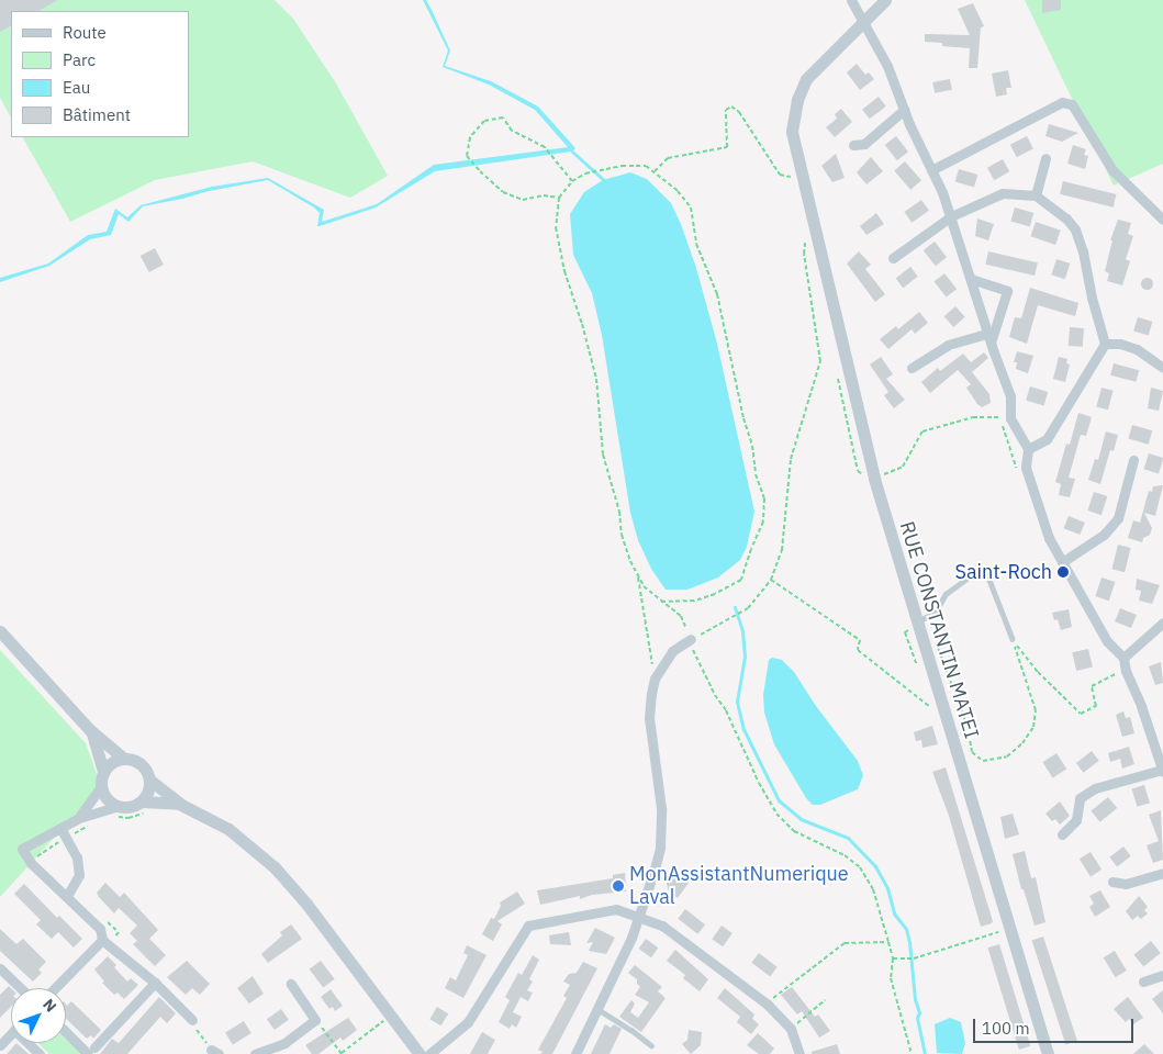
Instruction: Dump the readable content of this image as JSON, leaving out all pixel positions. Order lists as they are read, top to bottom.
{
  "streets": {
    "street": ["RUE CONSTANTIN MATEI"]
  },
  "places": ["Saint-Roch", "MonAssistantNumerique Laval"],
  "legend": [
    "Route",
    "Parc",
    "Eau",
    "Bâtiment"
  ],
  "scale_bar": "100 m",
  "north": "top right"
}
